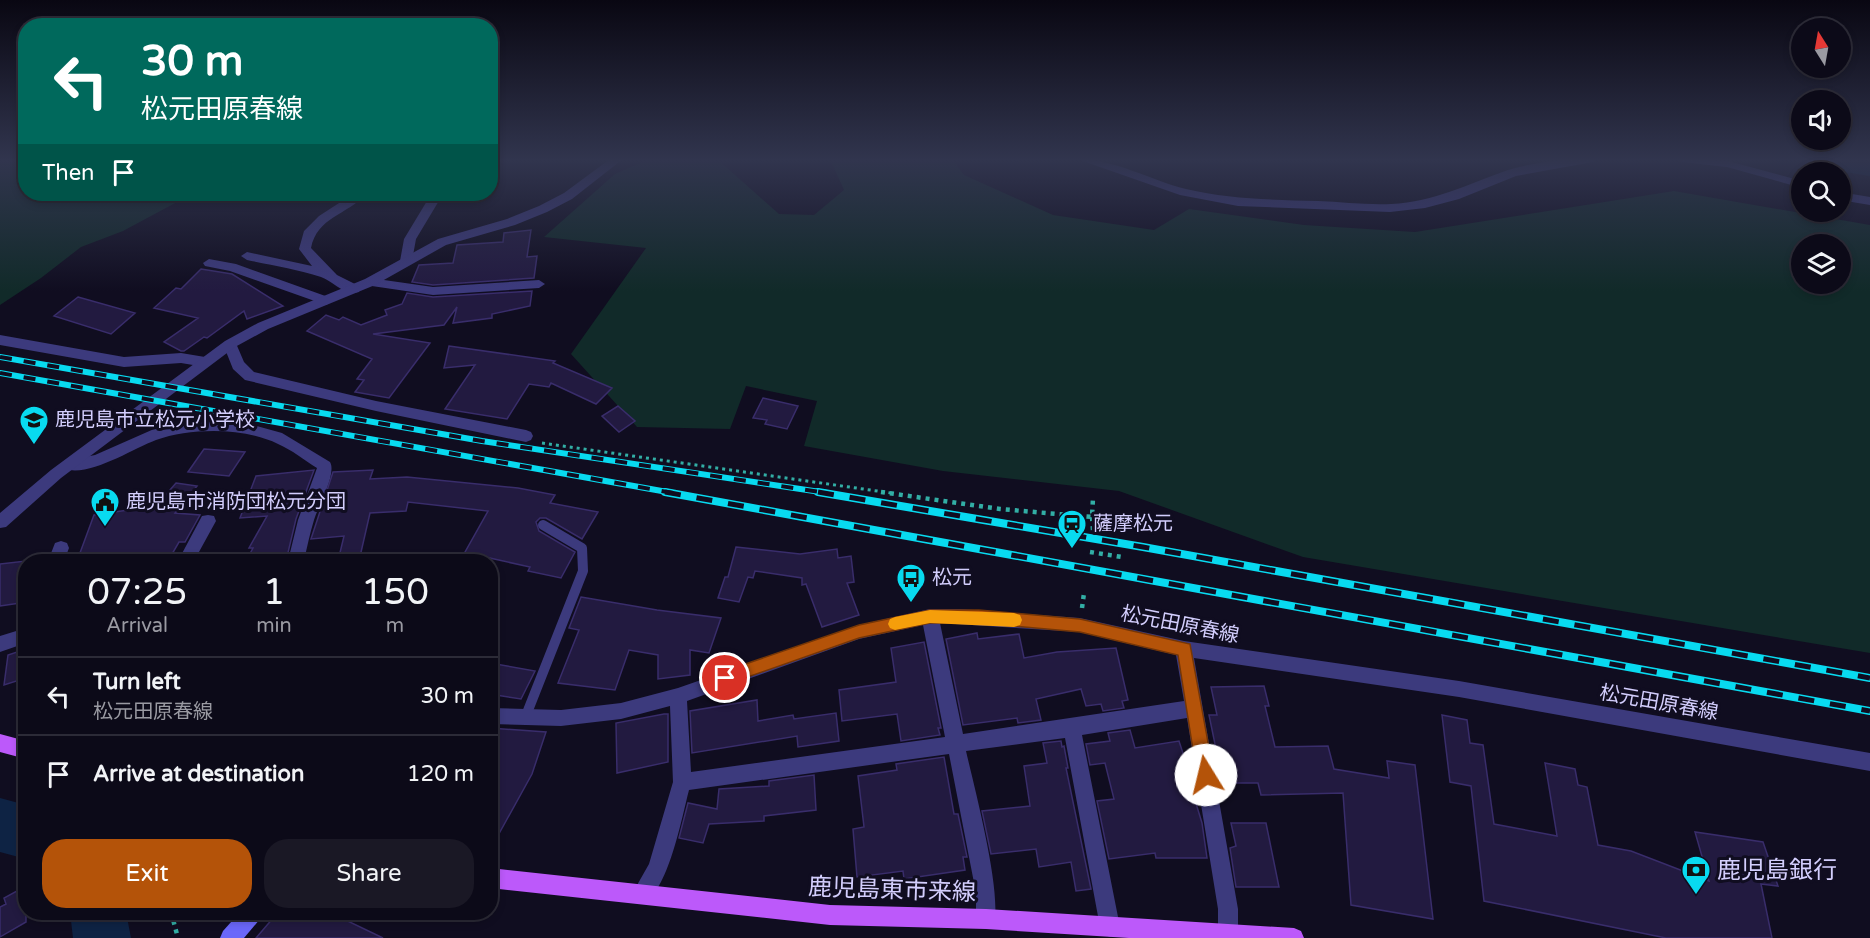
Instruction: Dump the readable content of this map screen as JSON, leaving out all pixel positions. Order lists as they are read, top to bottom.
{
  "streets": {
    "main road": ["鹿児島東市来線"],
    "street": ["松元田原春線"]
  },
  "places": {
    "school or university": ["鹿児島市立松元小学校"],
    "public building": ["鹿児島市消防団松元分団"],
    "station": ["薩摩松元"],
    "bus stop": ["松元"],
    "bank": ["鹿児島銀行"]
  },
  "north": "top",
  "page": {
    "turn": ["30 m", "松元田原春線"],
    "then": "Then",
    "eta": [
      "07:25",
      "Arrival",
      "1",
      "min",
      "150",
      "m"
    ],
    "list": [
      {
        "name": "Turn left",
        "note": "松元田原春線",
        "value": "30 m"
      },
      {
        "name": "Arrive at destination",
        "value": "120 m"
      }
    ],
    "buttons": ["Exit", "Share"]
  }
}
